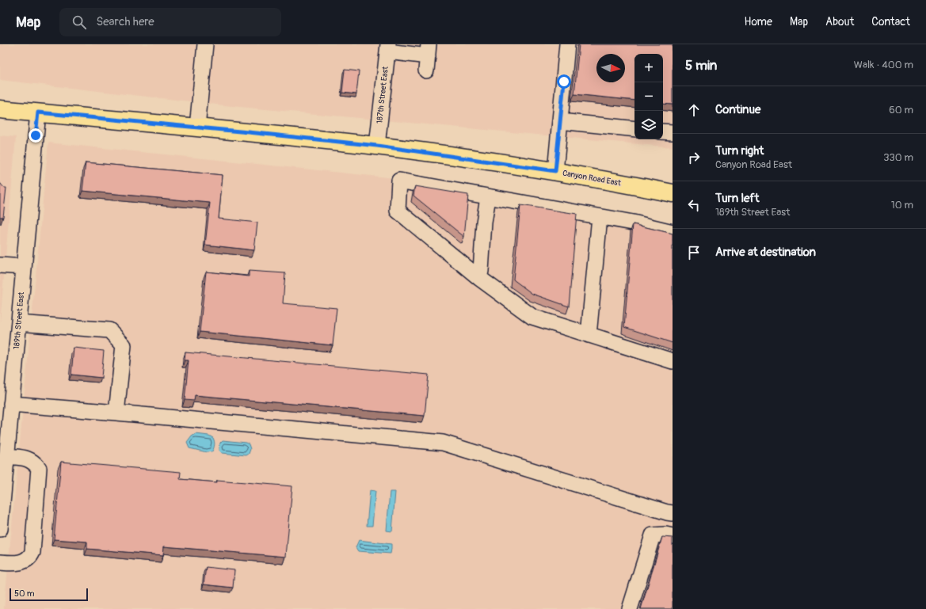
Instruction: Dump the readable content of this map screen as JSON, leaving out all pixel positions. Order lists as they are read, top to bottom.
{
  "streets": {
    "main road": ["Canyon Road East"],
    "street": ["187th Street East", "189th Street East"]
  },
  "crossings": [
    ["187th Street East", "Canyon Road East"],
    ["Canyon Road East", "189th Street East"]
  ],
  "scale_bar": "50 m",
  "north": "right",
  "page": {
    "header": "Map",
    "search": "Search here",
    "nav": [
      "Home",
      "Map",
      "About",
      "Contact"
    ],
    "heading": ["5 min", "Walk · 400 m"],
    "map_buttons": ["+", "−"],
    "list": [
      ["Continue", "60 m"],
      ["Turn right", "Canyon Road East", "330 m"],
      ["Turn left", "189th Street East", "10 m"],
      "Arrive at destination"
    ],
    "scale": "50 m"
  }
}
